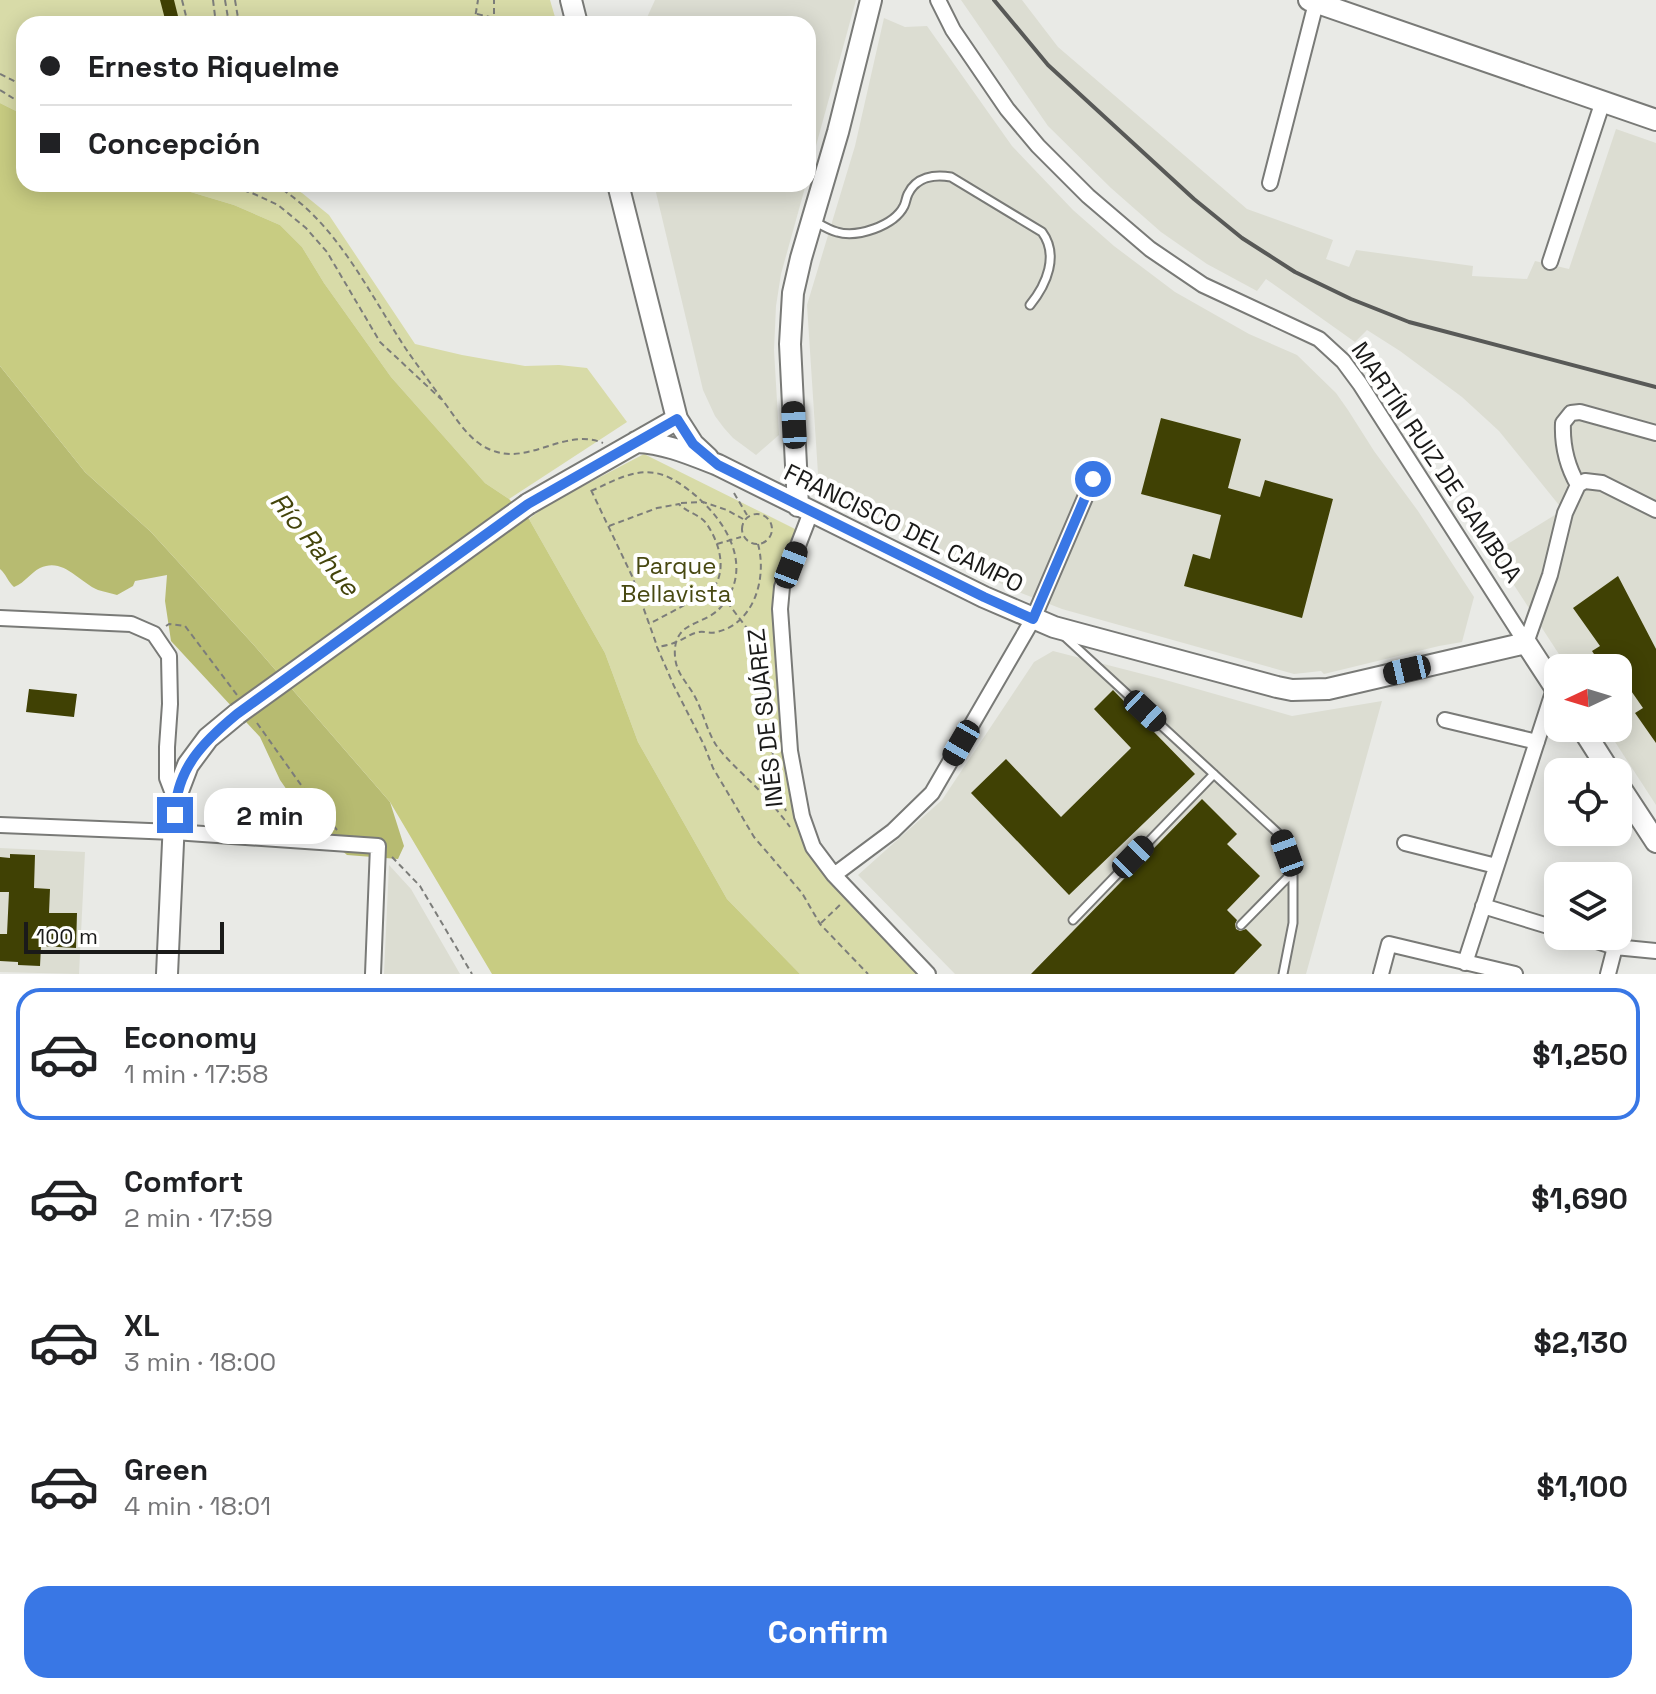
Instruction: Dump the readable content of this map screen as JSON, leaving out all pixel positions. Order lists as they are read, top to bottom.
{
  "streets": {
    "street": ["MARTÍN RUIZ DE GAMBOA", "FRANCISCO DEL CAMPO", "INÉS DE SUÁREZ"]
  },
  "crossings": [
    ["MARTÍN RUIZ DE GAMBOA", "FRANCISCO DEL CAMPO"],
    ["FRANCISCO DEL CAMPO", "INÉS DE SUÁREZ"]
  ],
  "water": ["Río Rahue"],
  "parks": ["Parque Bellavista"],
  "scale_bar": "100 m",
  "north": "left",
  "page": {
    "banner": ["Ernesto Riquelme", "Concepción"],
    "bubble": "2 min",
    "scale": "100 m",
    "list": [
      {
        "name": "Economy",
        "note": "1 min · 17:58",
        "value": "$1,250"
      },
      {
        "name": "Comfort",
        "note": "2 min · 17:59",
        "value": "$1,690"
      },
      {
        "name": "XL",
        "note": "3 min · 18:00",
        "value": "$2,130"
      },
      {
        "name": "Green",
        "note": "4 min · 18:01",
        "value": "$1,100"
      }
    ],
    "buttons": "Confirm"
  }
}
